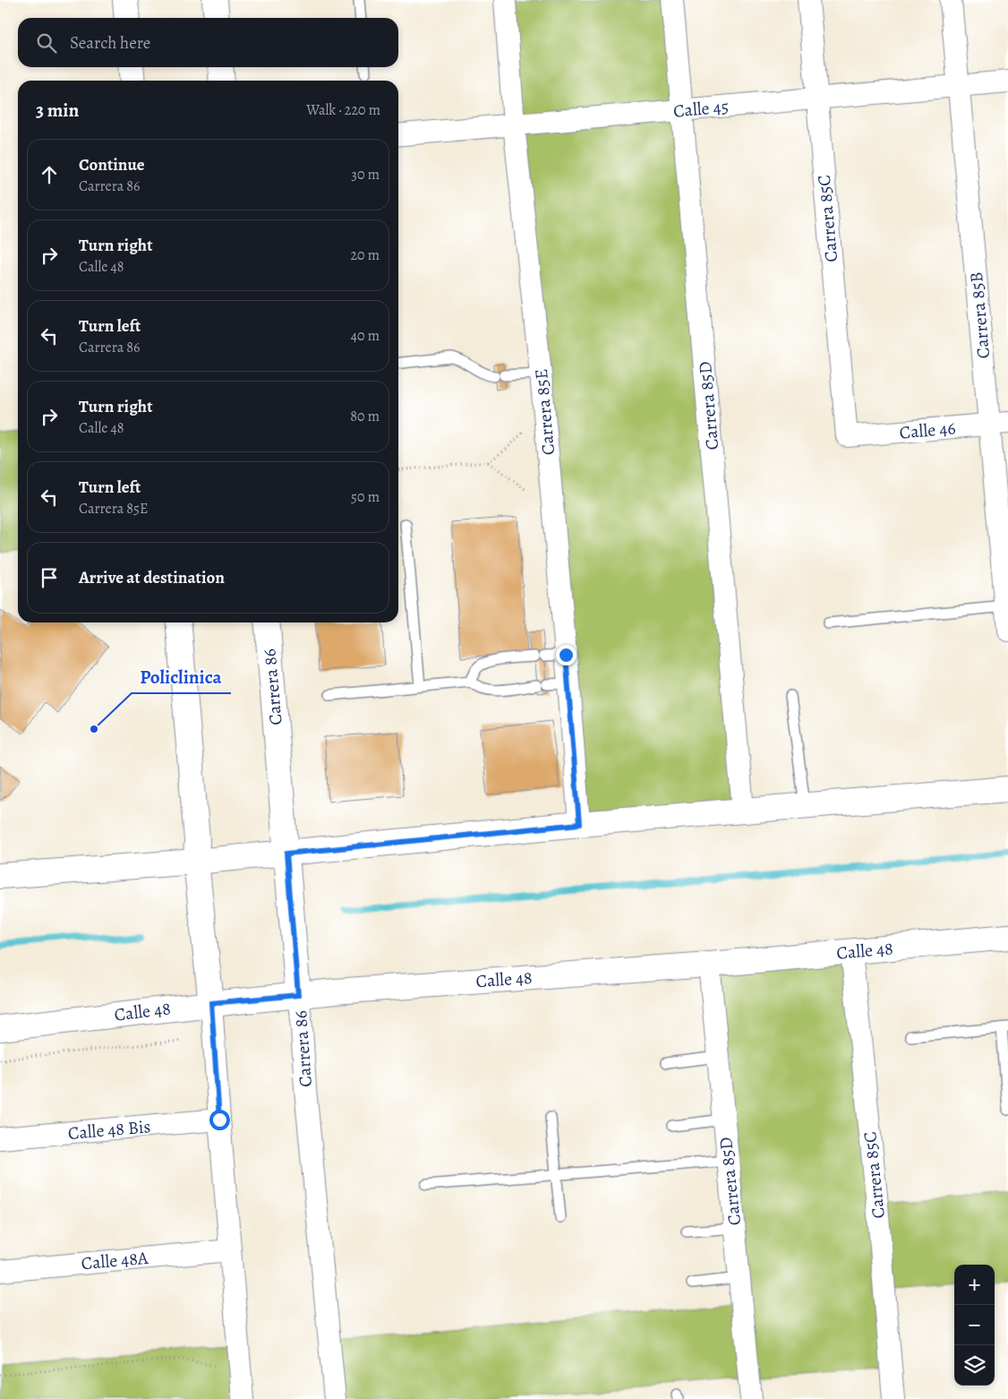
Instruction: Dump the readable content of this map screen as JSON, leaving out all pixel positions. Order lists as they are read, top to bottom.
{
  "streets": {
    "main road": ["Carrera 86", "Calle 48"],
    "street": [
      "Calle 45",
      "Carrera 85C",
      "Carrera 85B",
      "Carrera 85D",
      "Carrera 85E",
      "Calle 46",
      "Calle 48 Bis",
      "Calle 48A"
    ]
  },
  "crossings": [
    ["Calle 45", "Carrera 85C"],
    ["Calle 45", "Carrera 85B"],
    ["Calle 45", "Carrera 85D"],
    ["Calle 45", "Carrera 85E"],
    ["Carrera 85C", "Calle 46"],
    ["Carrera 85C", "Calle 48"],
    ["Carrera 85B", "Calle 46"],
    ["Carrera 85D", "Calle 48"],
    ["Carrera 86", "Calle 48"]
  ],
  "places": ["Policlinica"],
  "page": {
    "search": "Search here",
    "heading": ["3 min", "Walk · 220 m"],
    "list": [
      ["Continue", "Carrera 86", "30 m"],
      ["Turn right", "Calle 48", "20 m"],
      ["Turn left", "Carrera 86", "40 m"],
      ["Turn right", "Calle 48", "80 m"],
      ["Turn left", "Carrera 85E", "50 m"],
      "Arrive at destination"
    ],
    "map_buttons": ["+", "−"]
  }
}
